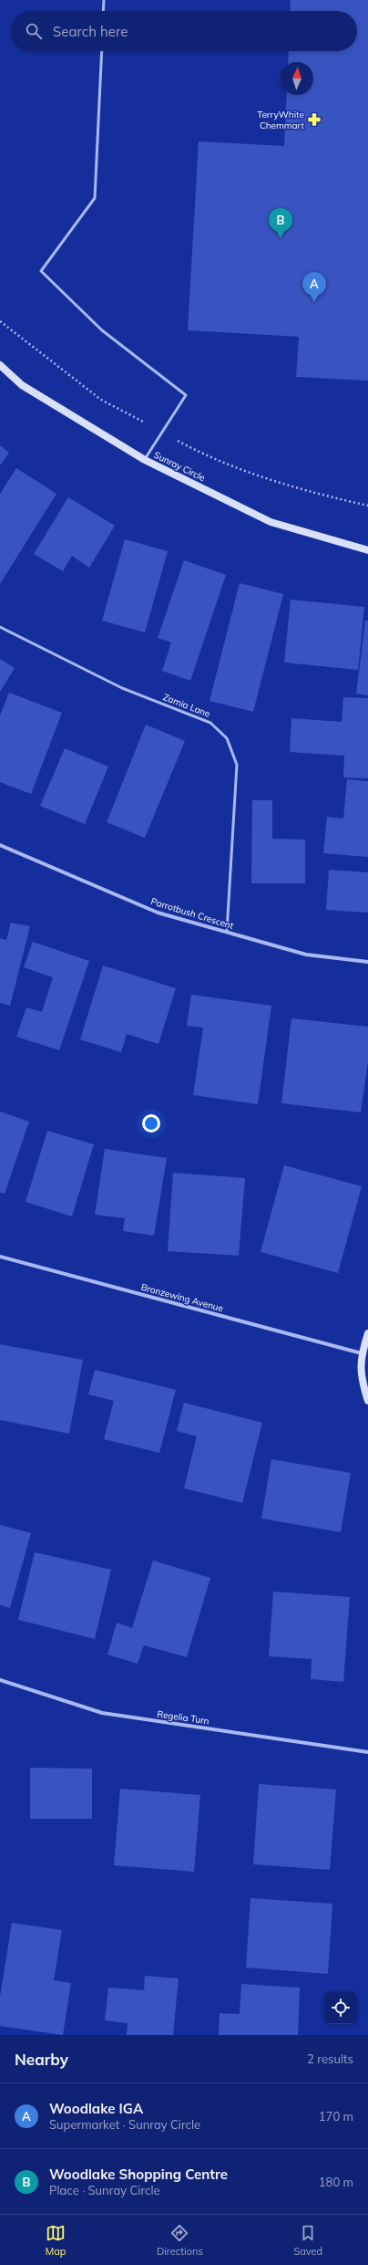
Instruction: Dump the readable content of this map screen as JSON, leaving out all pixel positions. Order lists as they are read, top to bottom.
{
  "streets": {
    "street": [
      "Sunray Circle",
      "Parrotbush Crescent",
      "Bronzewing Avenue",
      "Regelia Turn"
    ],
    "lane": ["Zamia Lane"]
  },
  "crossings": [
    ["Zamia Lane", "Parrotbush Crescent"]
  ],
  "places": {
    "pharmacy": ["TerryWhite Chemmart"]
  },
  "north": "top",
  "page": {
    "search": "Search here",
    "pins": ["B", "A"],
    "heading": ["Nearby", "2 results"],
    "list": [
      {
        "mark": "A",
        "name": "Woodlake IGA",
        "note": "Supermarket · Sunray Circle",
        "value": "170 m"
      },
      {
        "mark": "B",
        "name": "Woodlake Shopping Centre",
        "note": "Place · Sunray Circle",
        "value": "180 m"
      }
    ],
    "nav": ["Map", "Directions", "Saved"]
  }
}
